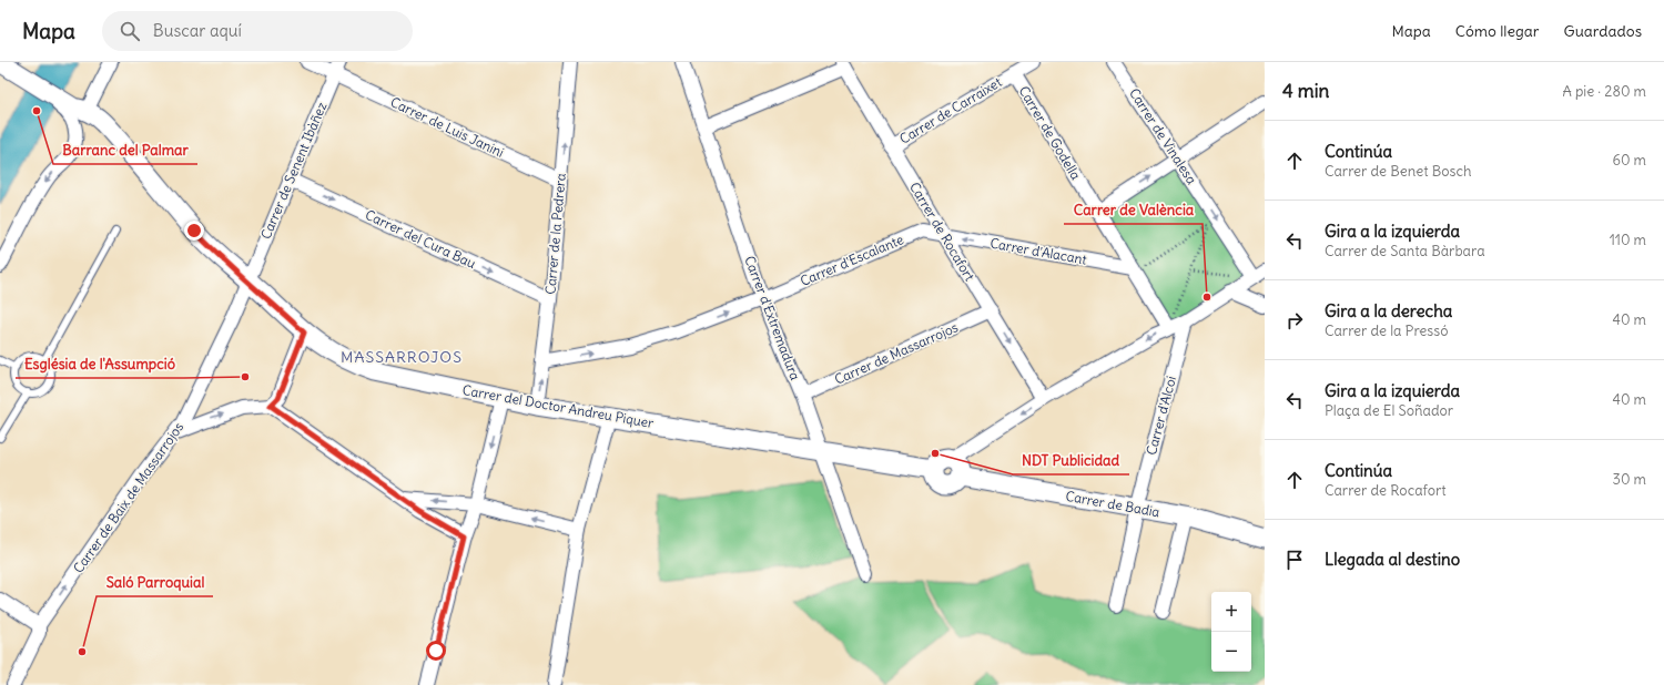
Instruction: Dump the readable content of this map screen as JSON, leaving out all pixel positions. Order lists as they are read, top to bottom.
{
  "streets": {
    "street": [
      "Carrer de Carraixet",
      "Carrer de Luis Janini",
      "Carrer de Godella",
      "Carrer de Vinalesa",
      "Carrer de Senent Ibàñez",
      "Carrer de Rocafort",
      "Carrer de la Pedrera",
      "Carrer del Cura Bau",
      "Carrer d'Alacant",
      "Carrer d'Escalante",
      "Carrer d'Extremadura",
      "Carrer de Massarrojos",
      "Carrer del Doctor Andreu Piquer",
      "Carrer d'Alcoi",
      "Carrer de Baix de Massarrojos",
      "Carrer de Badia"
    ]
  },
  "crossings": [
    ["Carrer de Carraixet", "Carrer de Godella"],
    ["Carrer de Carraixet", "Carrer de Rocafort"],
    ["Carrer de Luis Janini", "Carrer de Senent Ibàñez"],
    ["Carrer de Luis Janini", "Carrer de la Pedrera"],
    ["Carrer de Godella", "Carrer d'Alacant"],
    ["Carrer de Senent Ibàñez", "Carrer del Cura Bau"],
    ["Carrer de Senent Ibàñez", "Carrer del Doctor Andreu Piquer"],
    ["Carrer de Senent Ibàñez", "Carrer de Baix de Massarrojos"],
    ["Carrer de Rocafort", "Carrer d'Alacant"],
    ["Carrer de Rocafort", "Carrer d'Escalante"],
    ["Carrer de Rocafort", "Carrer de Massarrojos"],
    ["Carrer de la Pedrera", "Carrer del Cura Bau"],
    ["Carrer de la Pedrera", "Carrer d'Escalante"],
    ["Carrer de la Pedrera", "Carrer del Doctor Andreu Piquer"],
    ["Carrer d'Alacant", "Carrer d'Escalante"],
    ["Carrer d'Escalante", "Carrer d'Extremadura"],
    ["Carrer d'Extremadura", "Carrer de Massarrojos"],
    ["Carrer d'Extremadura", "Carrer del Doctor Andreu Piquer"],
    ["Carrer del Doctor Andreu Piquer", "Carrer de Baix de Massarrojos"],
    ["Carrer d'Alcoi", "Carrer de Badia"]
  ],
  "one_way": [
    "Carrer de Vinalesa",
    "Carrer de la Pedrera",
    "Carrer del Cura Bau",
    "Carrer d'Alacant",
    "Carrer d'Escalante",
    "Carrer de Baix de Massarrojos"
  ],
  "districts": ["MASSARROJOS"],
  "places": [
    "Barranc del Palmar",
    "Carrer de València",
    "Església de l'Assumpció",
    "NDT Publicidad",
    "Saló Parroquial"
  ],
  "page": {
    "header": "Mapa",
    "search": "Buscar aquí",
    "nav": ["Mapa", "Cómo llegar", "Guardados"],
    "heading": ["4 min", "A pie · 280 m"],
    "list": [
      ["Continúa", "Carrer de Benet Bosch", "60 m"],
      ["Gira a la izquierda", "Carrer de Santa Bàrbara", "110 m"],
      ["Gira a la derecha", "Carrer de la Pressó", "40 m"],
      ["Gira a la izquierda", "Plaça de El Soñador", "40 m"],
      ["Continúa", "Carrer de Rocafort", "30 m"],
      "Llegada al destino"
    ],
    "map_buttons": ["+", "−"]
  }
}
